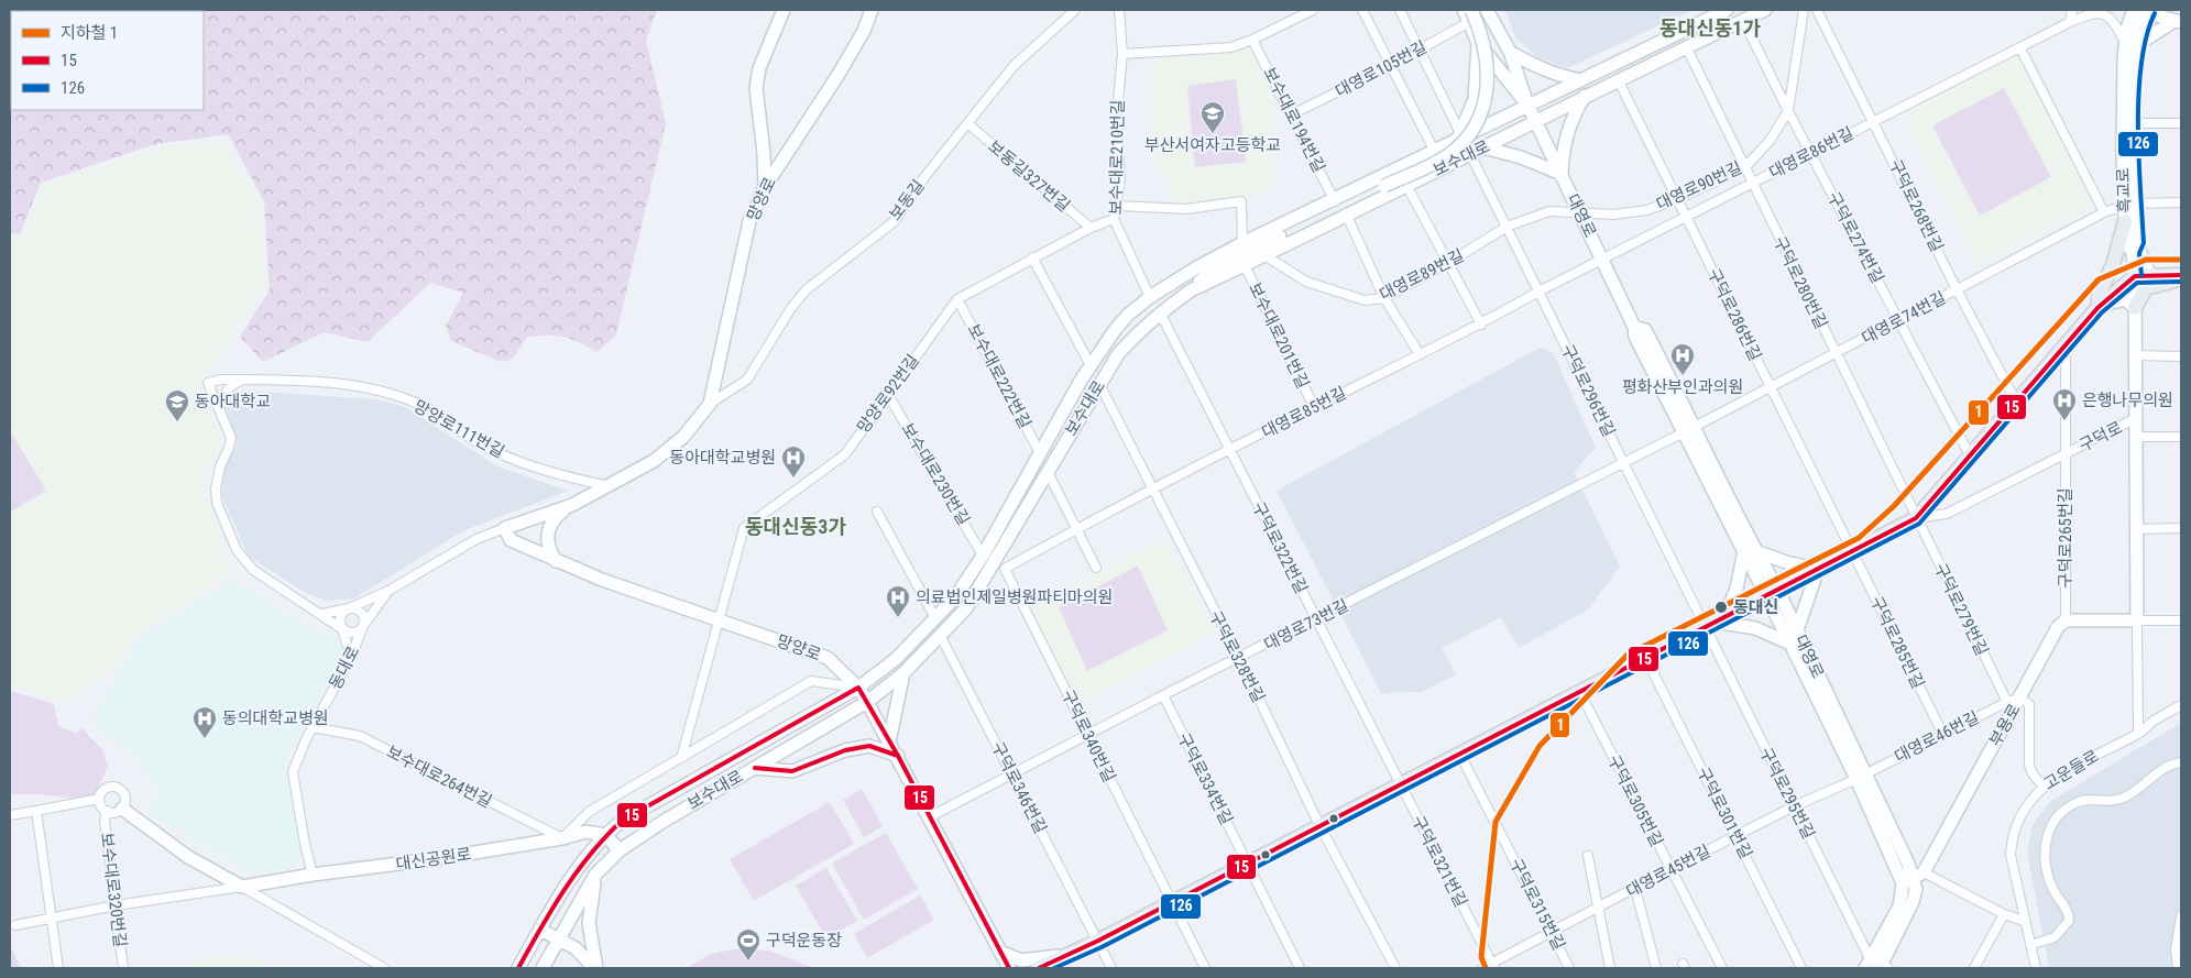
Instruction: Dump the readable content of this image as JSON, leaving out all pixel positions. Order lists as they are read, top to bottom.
{
  "streets": {
    "main road": [
      "보수대로",
      "흑교로",
      "망양로",
      "대영로",
      "부용로",
      "대신공원로"
    ],
    "street": [
      "대영로105번길",
      "보수대로194번길",
      "대영로86번길",
      "보수대로210번길",
      "보동길327번길",
      "대영로90번길",
      "보동길",
      "구덕로268번길",
      "구덕로274번길",
      "대영로89번길",
      "구덕로280번길",
      "구덕로286번길",
      "대영로74번길",
      "보수대로201번길",
      "보수대로222번길",
      "구덕로296번길",
      "망양로92번길",
      "대영로85번길",
      "망양로111번길",
      "구덕로",
      "보수대로230번길",
      "구덕로265번길",
      "구덕로322번길",
      "구덕로279번길",
      "대영로73번길",
      "구덕로285번길",
      "구덕로328번길",
      "동대로",
      "구덕로340번길",
      "대영로46번길",
      "고운들로",
      "보수대로264번길",
      "구덕로334번길",
      "구덕로346번길",
      "구덕로295번길",
      "구덕로305번길",
      "구덕로301번길",
      "구덕로321번길",
      "대영로45번길",
      "보수대로320번길",
      "구덕로315번길"
    ]
  },
  "crossings": [
    ["대영로105번길", "보수대로194번길"],
    ["대영로105번길", "대영로"],
    ["보수대로194번길", "보수대로"],
    ["대영로86번길", "흑교로"],
    ["대영로86번길", "구덕로268번길"],
    ["대영로86번길", "대영로"],
    ["대영로86번길", "구덕로274번길"],
    ["대영로86번길", "구덕로280번길"],
    ["대영로86번길", "구덕로286번길"],
    ["대영로86번길", "대영로85번길"],
    ["보수대로210번길", "보수대로"],
    ["보수대로210번길", "망양로92번길"],
    ["보수대로", "망양로"],
    ["보수대로", "대영로"],
    ["보수대로", "구덕로274번길"],
    ["보수대로", "대영로89번길"],
    ["보수대로", "구덕로280번길"],
    ["보수대로", "구덕로286번길"],
    ["보수대로", "보수대로201번길"],
    ["보수대로", "보수대로222번길"],
    ["보수대로", "구덕로296번길"],
    ["보수대로", "대영로85번길"],
    ["보수대로", "보수대로230번길"],
    ["보수대로", "구덕로322번길"],
    ["보수대로", "구덕로328번길"],
    ["보수대로", "구덕로340번길"],
    ["보수대로", "구덕로346번길"],
    ["보수대로", "대신공원로"],
    ["보동길327번길", "보동길"],
    ["보동길327번길", "망양로92번길"],
    ["대영로90번길", "대영로"],
    ["대영로90번길", "구덕로274번길"],
    ["대영로90번길", "대영로89번길"],
    ["대영로90번길", "구덕로280번길"],
    ["대영로90번길", "구덕로286번길"],
    ["흑교로", "대영로74번길"],
    ["망양로", "보동길"],
    ["망양로", "망양로92번길"],
    ["망양로", "망양로111번길"],
    ["망양로", "대영로73번길"],
    ["망양로", "동대로"],
    ["구덕로268번길", "대영로74번길"],
    ["대영로", "대영로89번길"],
    ["대영로", "대영로74번길"],
    ["대영로", "대영로85번길"],
    ["대영로", "대영로73번길"],
    ["대영로", "부용로"],
    ["대영로", "대영로46번길"],
    ["대영로", "대영로45번길"],
    ["구덕로274번길", "대영로74번길"],
    ["대영로89번길", "구덕로296번길"],
    ["구덕로280번길", "대영로74번길"],
    ["구덕로280번길", "구덕로279번길"],
    ["구덕로286번길", "대영로74번길"],
    ["구덕로286번길", "구덕로285번길"],
    ["대영로74번길", "대영로73번길"],
    ["보수대로201번길", "대영로85번길"],
    ["보수대로222번길", "망양로92번길"],
    ["구덕로296번길", "대영로85번길"],
    ["구덕로296번길", "대영로73번길"],
    ["구덕로296번길", "구덕로295번길"],
    ["망양로92번길", "보수대로230번길"],
    ["대영로85번길", "구덕로322번길"],
    ["대영로85번길", "구덕로328번길"],
    ["대영로85번길", "구덕로340번길"],
    ["구덕로", "구덕로265번길"],
    ["구덕로265번길", "부용로"],
    ["구덕로322번길", "대영로73번길"],
    ["구덕로322번길", "구덕로321번길"],
    ["구덕로279번길", "부용로"],
    ["구덕로279번길", "대영로46번길"],
    ["구덕로279번길", "고운들로"],
    ["대영로73번길", "구덕로328번길"],
    ["대영로73번길", "구덕로340번길"],
    ["대영로73번길", "구덕로334번길"],
    ["대영로73번길", "구덕로346번길"],
    ["구덕로285번길", "대영로46번길"],
    ["동대로", "보수대로264번길"],
    ["동대로", "대신공원로"],
    ["부용로", "대영로46번길"],
    ["대영로46번길", "대영로45번길"],
    ["보수대로264번길", "대신공원로"],
    ["구덕로295번길", "대영로45번길"],
    ["구덕로305번길", "대영로45번길"],
    ["구덕로301번길", "대영로45번길"],
    ["대신공원로", "보수대로320번길"],
    ["구덕로321번길", "대영로45번길"],
    ["대영로45번길", "구덕로315번길"]
  ],
  "districts": ["동대신동1가", "동대신동3가"],
  "places": {
    "school or university": ["부산서여자고등학교", "동아대학교"],
    "hospital": [
      "평화산부인과의원",
      "은행나무의원",
      "동아대학교병원",
      "의료법인제일병원파티마의원",
      "동의대학교병원"
    ],
    "other": ["동대신"],
    "sports": ["구덕운동장"]
  },
  "lines": ["transit line 126", "metro line 1", "transit line 15"],
  "legend": ["지하철 1", "15", "126"]
}
